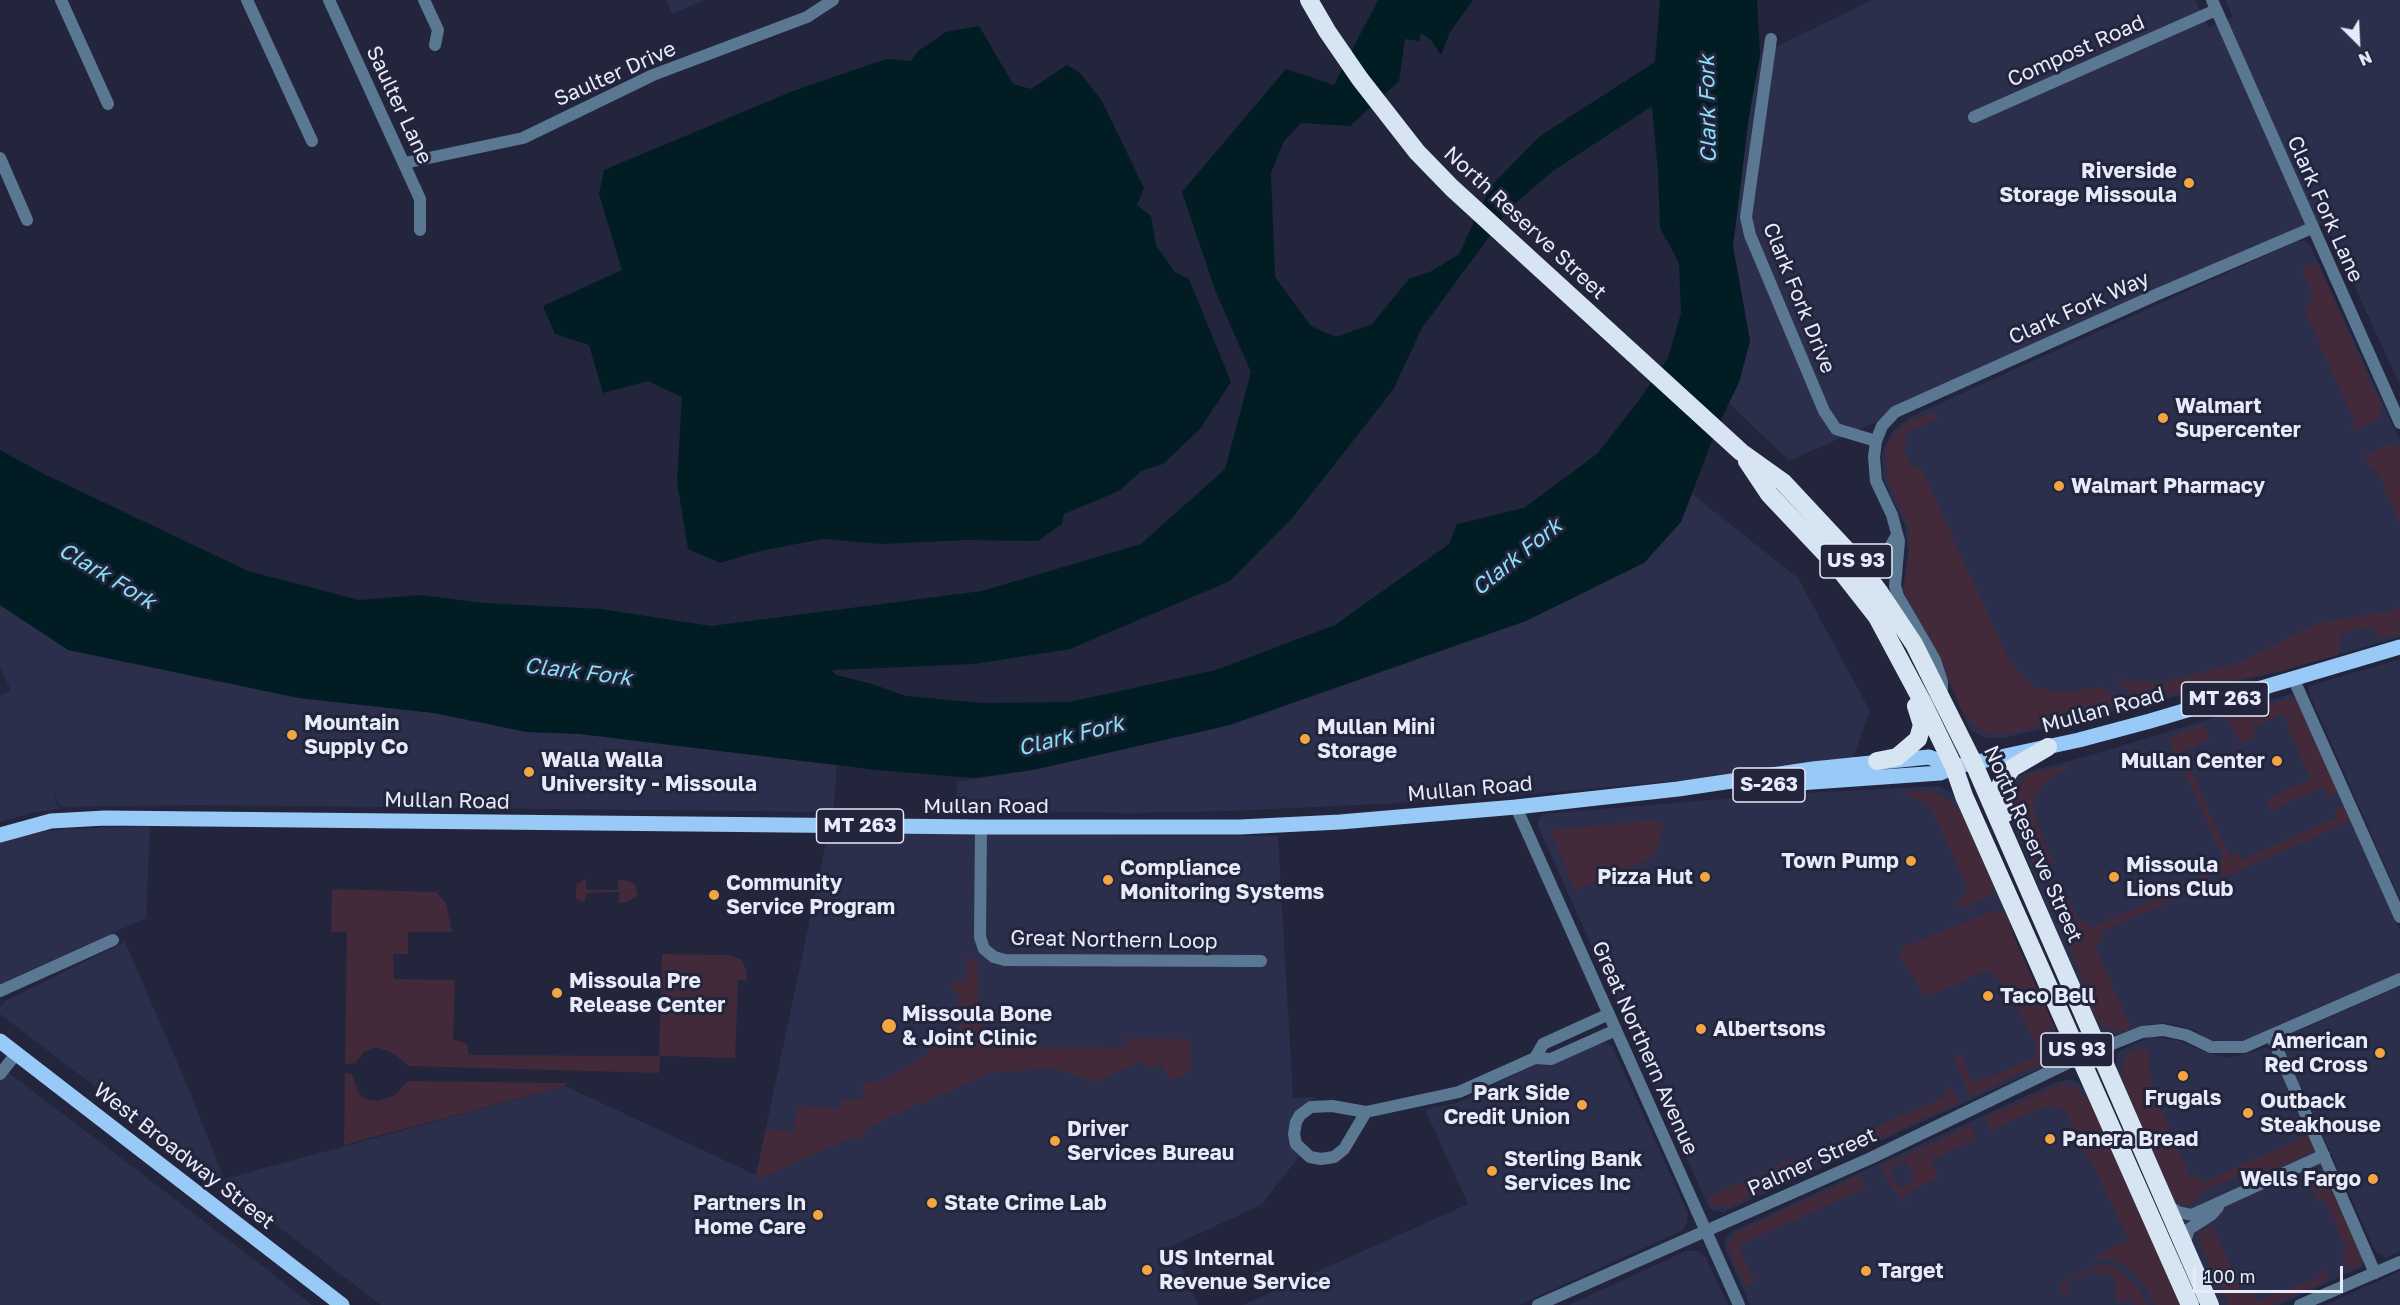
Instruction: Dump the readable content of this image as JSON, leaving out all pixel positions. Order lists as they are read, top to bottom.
{
  "streets": {
    "highway": ["North Reserve Street", "US 93"],
    "main road": [
      "MT 263",
      "Mullan Road",
      "S-263",
      "West Broadway Street"
    ],
    "street": [
      "Compost Road",
      "Saulter Drive",
      "Saulter Lane",
      "Clark Fork Lane",
      "Clark Fork Drive",
      "Clark Fork Way",
      "Great Northern Loop",
      "Great Northern Avenue",
      "Palmer Street"
    ]
  },
  "crossings": [
    ["Compost Road", "Clark Fork Lane"],
    ["Saulter Drive", "Saulter Lane"],
    ["Clark Fork Lane", "Clark Fork Way"],
    ["North Reserve Street", "US 93"],
    ["North Reserve Street", "Mullan Road"],
    ["North Reserve Street", "Palmer Street"],
    ["Clark Fork Drive", "Clark Fork Way"],
    ["Mullan Road", "Great Northern Loop"],
    ["Mullan Road", "Great Northern Avenue"],
    ["Great Northern Avenue", "Palmer Street"]
  ],
  "water": ["Clark Fork"],
  "places": [
    "Riverside Storage Missoula",
    "Walmart Supercenter",
    "Walmart Pharmacy",
    "Mountain Supply Co",
    "Mullan Mini Storage",
    "Mullan Center",
    "Walla Walla University - Missoula",
    "Town Pump",
    "Pizza Hut",
    "Missoula Lions Club",
    "Compliance Monitoring Systems",
    "Community Service Program",
    "Missoula Pre Release Center",
    "Taco Bell",
    "Missoula Bone & Joint Clinic",
    "Albertsons",
    "American Red Cross",
    "Frugals",
    "Park Side Credit Union",
    "Outback Steakhouse",
    "Panera Bread",
    "Driver Services Bureau",
    "Sterling Bank Services Inc",
    "Wells Fargo",
    "State Crime Lab",
    "Partners In Home Care",
    "US Internal Revenue Service",
    "Target"
  ],
  "scale_bar": "100 m",
  "north": "bottom right"
}
